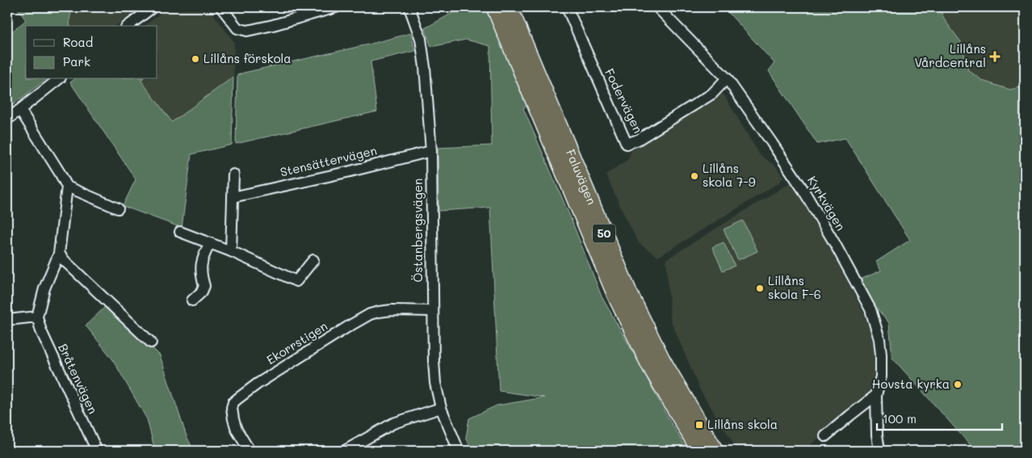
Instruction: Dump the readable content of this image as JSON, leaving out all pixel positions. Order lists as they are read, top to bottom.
{
  "streets": {
    "highway": ["Faluvägen", "50"],
    "street": [
      "Fodervägen",
      "Stensättervägen",
      "Kyrkvägen",
      "Östanbergsvägen",
      "Ekorrstigen",
      "Bråtenvägen"
    ]
  },
  "crossings": [
    ["Fodervägen", "Kyrkvägen"],
    ["Stensättervägen", "Östanbergsvägen"],
    ["Östanbergsvägen", "Ekorrstigen"]
  ],
  "places": {
    "health": ["Lillåns Vårdcentral"],
    "other": [
      "Lillåns förskola",
      "Lillåns skola 7-9",
      "Lillåns skola F-6",
      "Hovsta kyrka"
    ],
    "transit": ["Lillåns skola"]
  },
  "legend": ["Road", "Park"],
  "scale_bar": "100 m"
}
